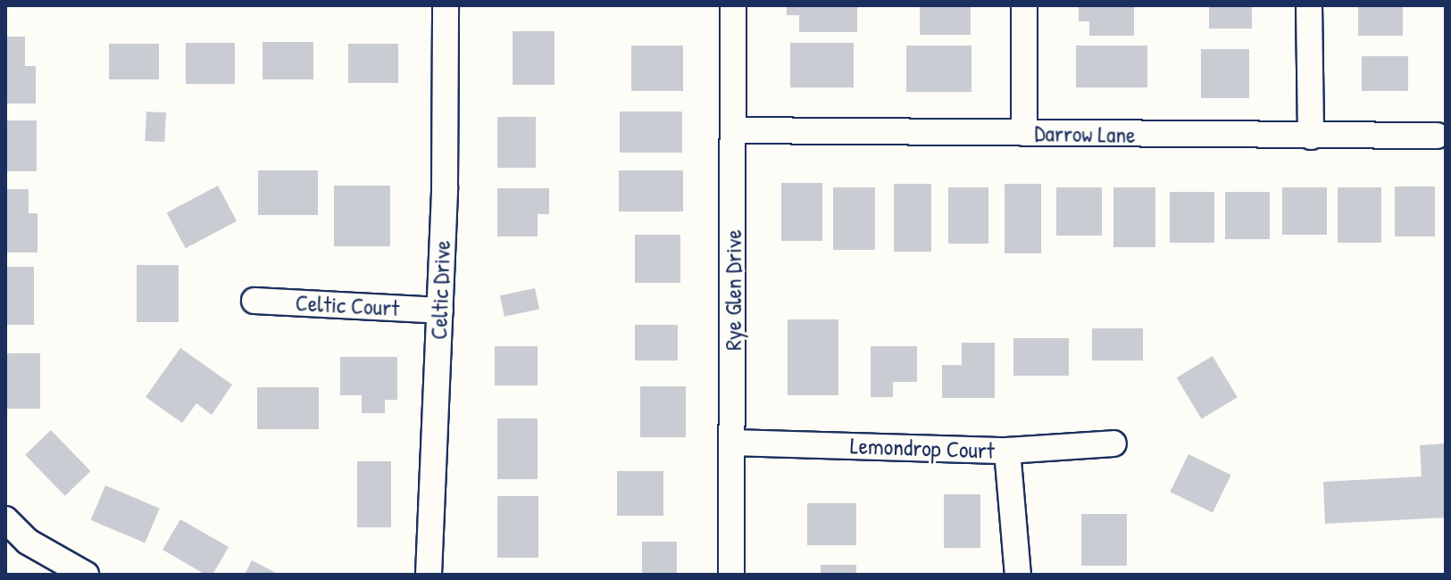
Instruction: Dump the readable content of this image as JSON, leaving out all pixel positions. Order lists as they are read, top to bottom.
{
  "streets": {
    "street": [
      "Darrow Lane",
      "Celtic Drive",
      "Rye Glen Drive",
      "Celtic Court",
      "Lemondrop Court"
    ]
  },
  "crossings": [
    ["Darrow Lane", "Rye Glen Drive"],
    ["Celtic Drive", "Celtic Court"],
    ["Rye Glen Drive", "Lemondrop Court"]
  ]
}
